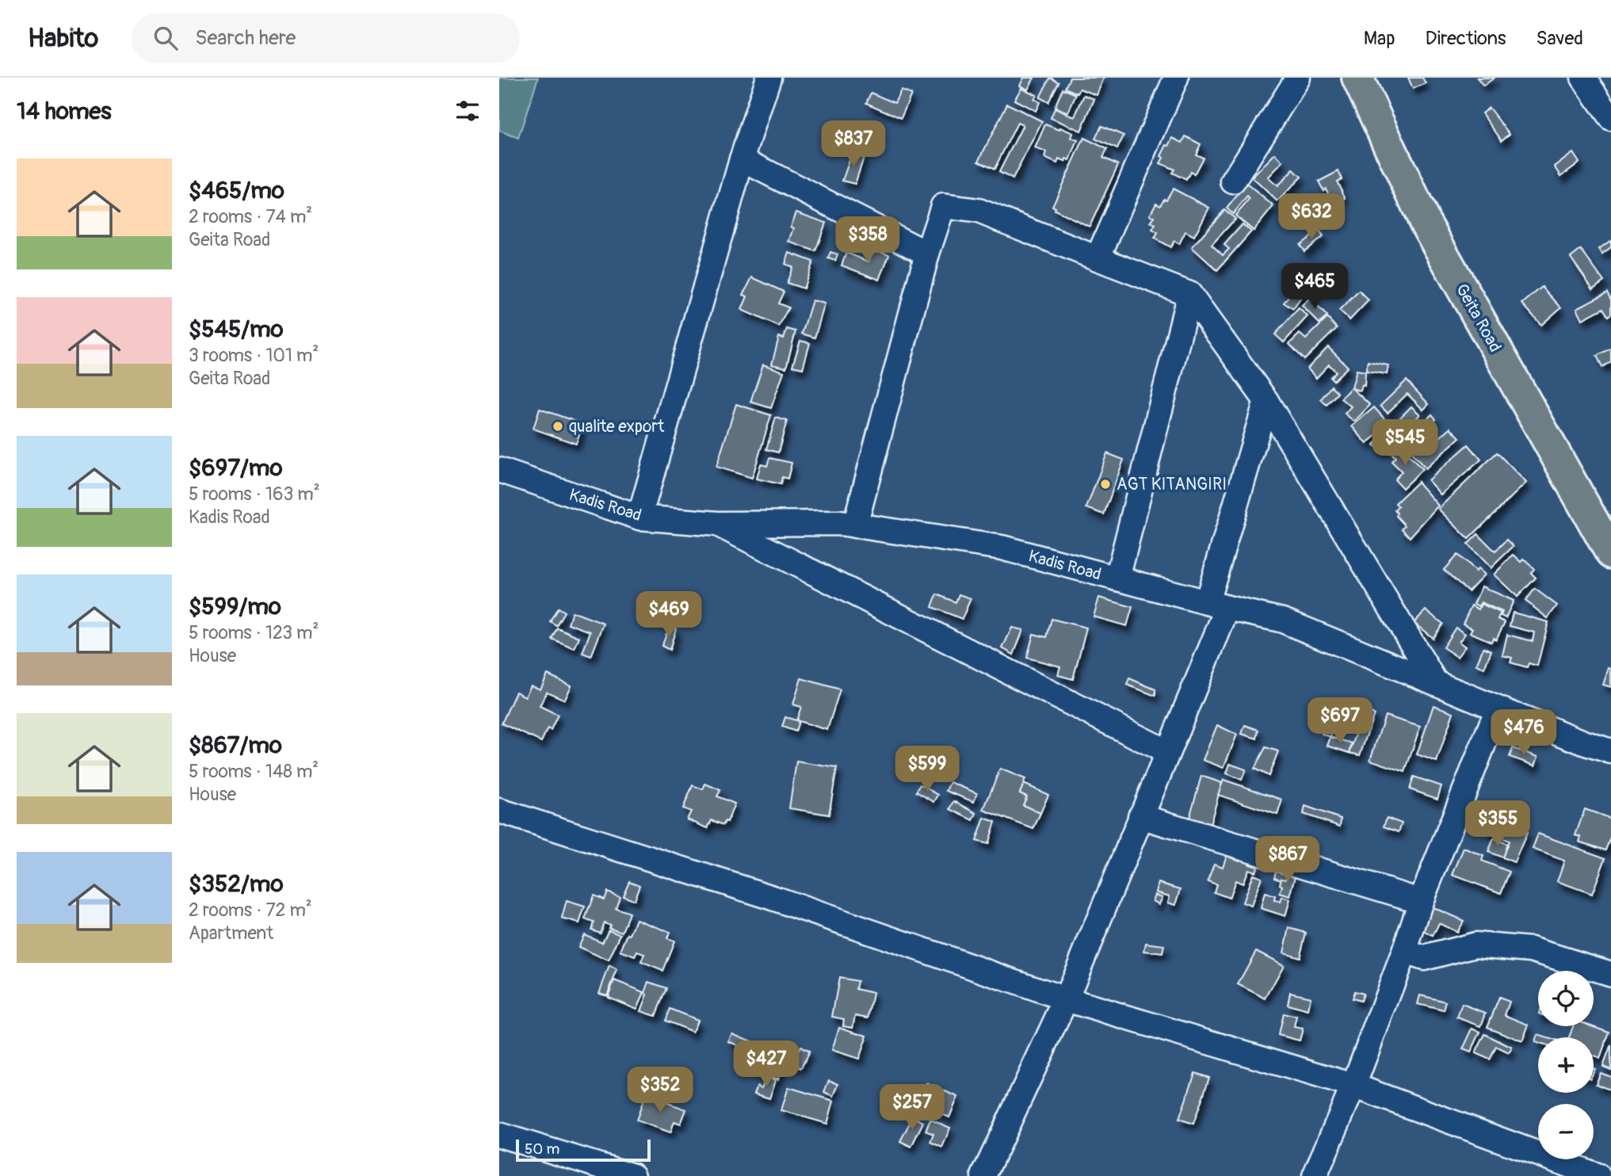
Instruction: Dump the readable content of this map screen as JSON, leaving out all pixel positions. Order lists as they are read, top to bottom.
{
  "streets": {
    "main road": ["Geita Road"],
    "street": ["Kadis Road"]
  },
  "places": ["qualite export", "AGT KITANGIRI"],
  "scale_bar": "50 m",
  "page": {
    "header": "Habito",
    "search": "Search here",
    "nav": ["Map", "Directions", "Saved"],
    "heading": "14 homes",
    "price": [
      "$837",
      "$632",
      "$358",
      "$465",
      "$545",
      "$469",
      "$697",
      "$476",
      "$599",
      "$355",
      "$867",
      "$427",
      "$352",
      "$257"
    ],
    "list": [
      {
        "name": "$465/mo",
        "note": "2 rooms · 74 m² · Geita Road"
      },
      {
        "name": "$545/mo",
        "note": "3 rooms · 101 m² · Geita Road"
      },
      {
        "name": "$697/mo",
        "note": "5 rooms · 163 m² · Kadis Road"
      },
      {
        "name": "$599/mo",
        "note": "5 rooms · 123 m² · House"
      },
      {
        "name": "$867/mo",
        "note": "5 rooms · 148 m² · House"
      },
      {
        "name": "$352/mo",
        "note": "2 rooms · 72 m² · Apartment"
      }
    ],
    "map_buttons": ["+", "−"],
    "scale": "50 m"
  }
}
